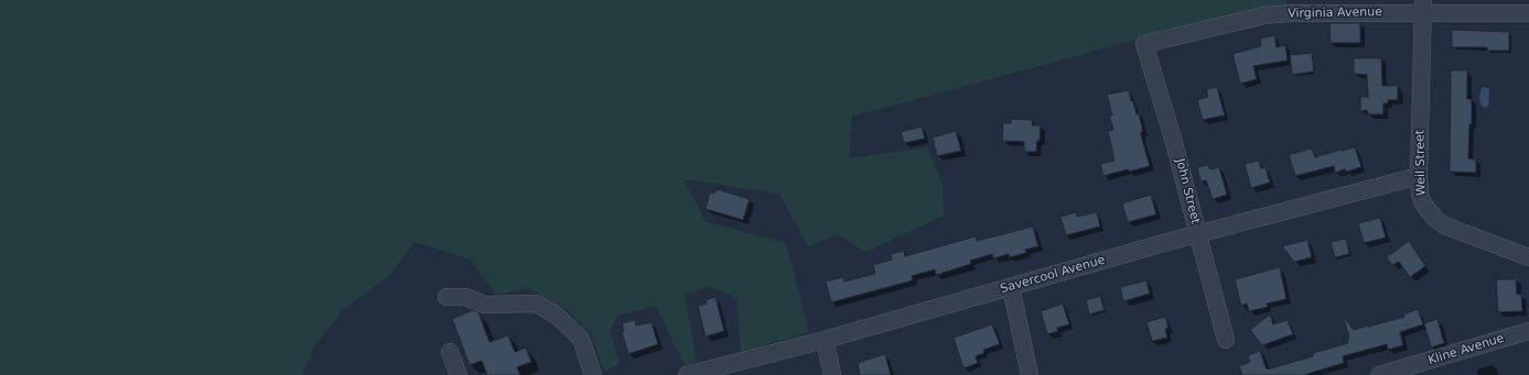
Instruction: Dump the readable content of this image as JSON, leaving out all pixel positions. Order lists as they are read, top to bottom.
{
  "streets": {
    "street": [
      "Virginia Avenue",
      "Weil Street",
      "John Street",
      "Savercool Avenue",
      "Kline Avenue"
    ]
  },
  "crossings": [
    ["Virginia Avenue", "Weil Street"],
    ["Virginia Avenue", "John Street"],
    ["Weil Street", "Savercool Avenue"],
    ["John Street", "Savercool Avenue"]
  ]
}
